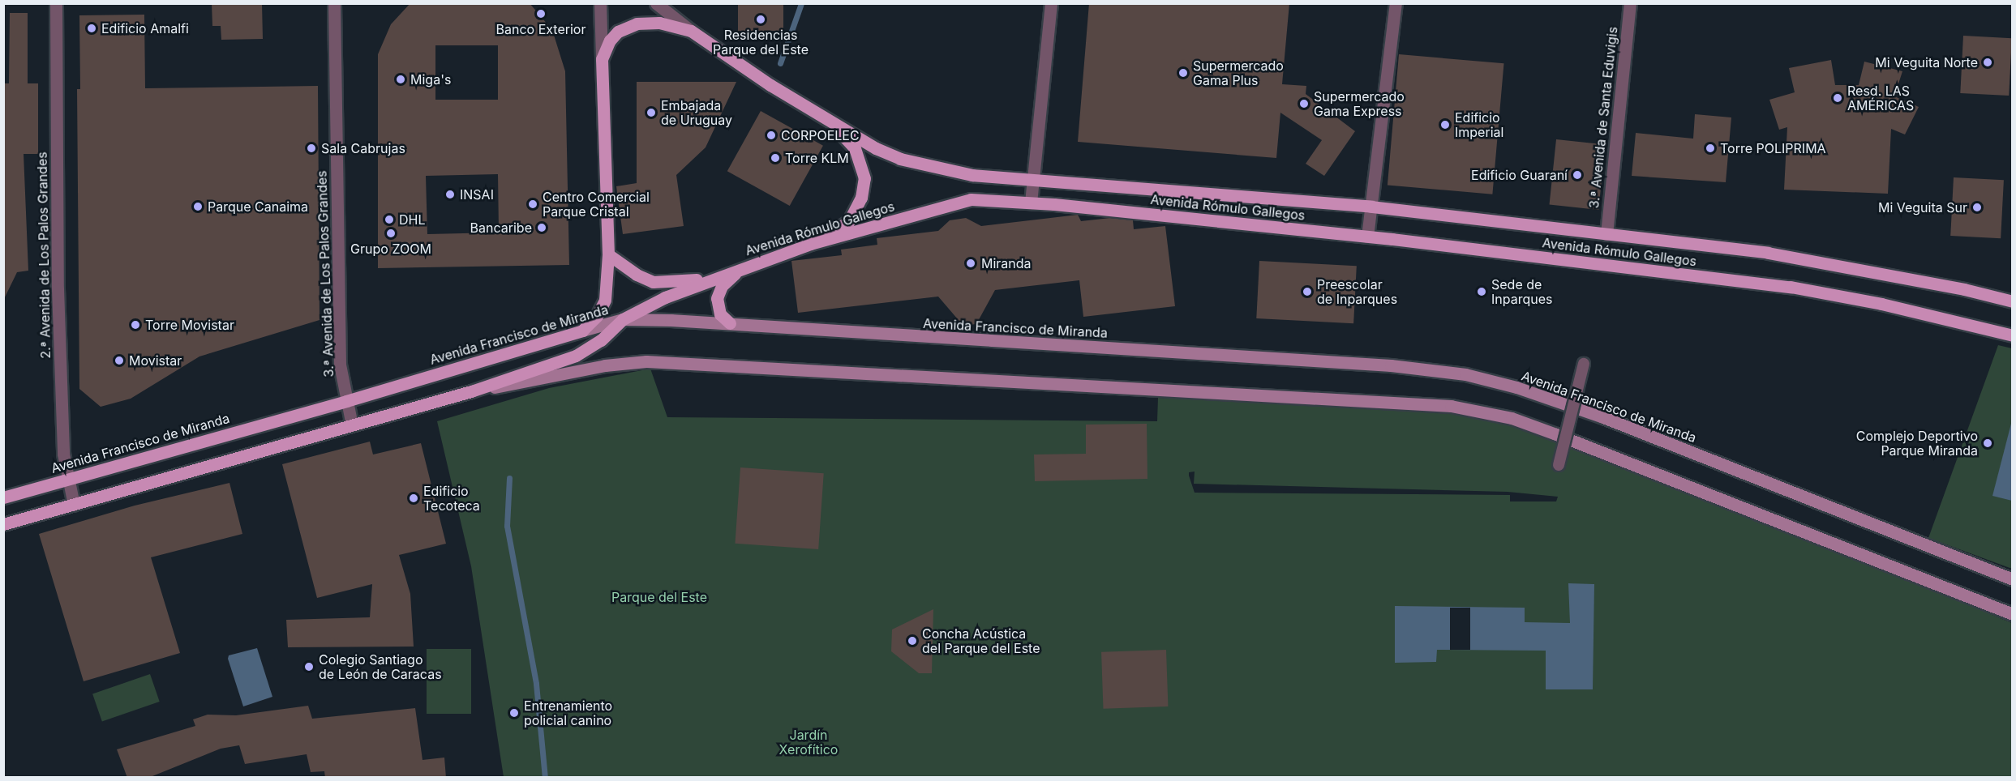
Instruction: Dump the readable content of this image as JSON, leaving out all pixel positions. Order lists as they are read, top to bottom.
{
  "streets": {
    "main road": ["Avenida Rómulo Gallegos", "Avenida Francisco de Miranda"],
    "street": ["3.ª Avenida de Santa Eduvigis", "2.ª Avenida de Los Palos Grandes", "3.ª Avenida de Los Palos Grandes"]
  },
  "crossings": [
    ["3.ª Avenida de Santa Eduvigis", "Avenida Rómulo Gallegos"],
    ["Avenida Rómulo Gallegos", "Avenida Francisco de Miranda"],
    ["2.ª Avenida de Los Palos Grandes", "Avenida Francisco de Miranda"],
    ["3.ª Avenida de Los Palos Grandes", "Avenida Francisco de Miranda"]
  ],
  "parks": ["Parque del Este", "Jardín Xerofítico"],
  "places": [
    "Banco Exterior",
    "Residencias Parque del Este",
    "Edificio Amalfi",
    "Mi Veguita Norte",
    "Supermercado Gama Plus",
    "Miga's",
    "Resd. LAS AMÉRICAS",
    "Supermercado Gama Express",
    "Embajada de Uruguay",
    "Edificio Imperial",
    "CORPOELEC",
    "Sala Cabrujas",
    "Torre POLIPRIMA",
    "Torre KLM",
    "Edificio Guaraní",
    "INSAI",
    "Centro Comercial Parque Cristal",
    "Parque Canaima",
    "Mi Veguita Sur",
    "DHL",
    "Bancaribe",
    "Grupo ZOOM",
    "Miranda",
    "Preescolar de Inparques",
    "Sede de Inparques",
    "Torre Movistar",
    "Movistar",
    "Complejo Deportivo Parque Miranda",
    "Edificio Tecoteca",
    "Concha Acústica del Parque del Este",
    "Colegio Santiago de León de Caracas",
    "Entrenamiento policial canino"
  ]
}
